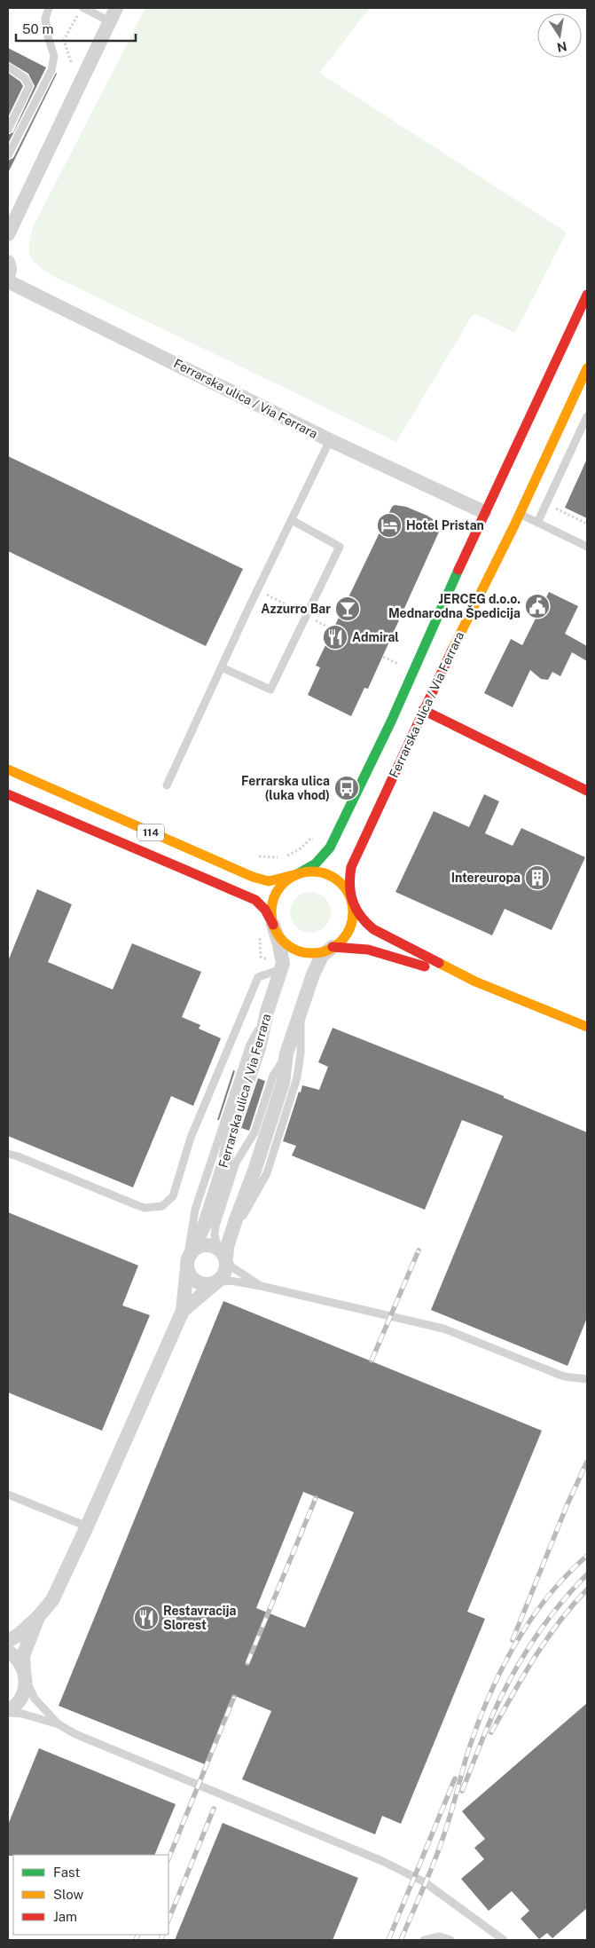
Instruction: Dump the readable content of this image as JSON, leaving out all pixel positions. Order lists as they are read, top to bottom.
{
  "streets": {
    "main road": ["Ferrarska ulica / Via Ferrara", "114"]
  },
  "crossings": [
    ["Ferrarska ulica / Via Ferrara", "114"]
  ],
  "places": {
    "hotel": ["Hotel Pristan"],
    "public building": ["JERCEG d.o.o. Mednarodna Špedicija"],
    "bar": ["Azzurro Bar"],
    "restaurant": ["Admiral", "Restavracija Slorest"],
    "bus stop": ["Ferrarska ulica (luka vhod)"],
    "building": ["Intereuropa"]
  },
  "legend": ["Fast", "Slow", "Jam"],
  "scale_bar": "50 m",
  "north": "bottom"
}
